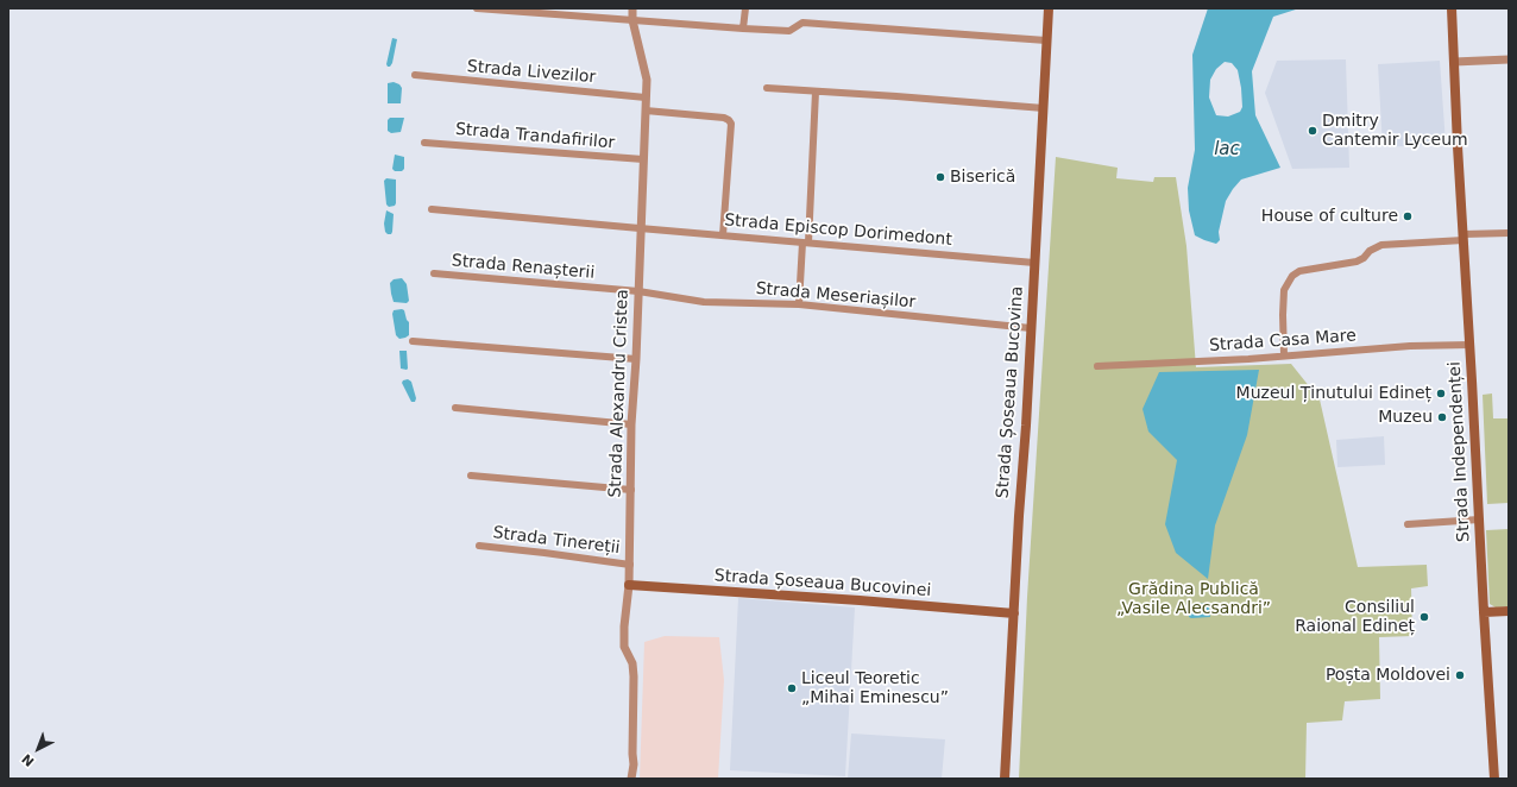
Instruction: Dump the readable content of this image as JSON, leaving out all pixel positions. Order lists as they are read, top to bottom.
{
  "streets": {
    "main road": ["Strada Șoseaua Bucovina", "Strada Independenței", "Strada Șoseaua Bucovinei"],
    "street": [
      "Strada Livezilor",
      "Strada Trandafirilor",
      "Strada Episcop Dorimedont",
      "Strada Renașterii",
      "Strada Meseriașilor",
      "Strada Casa Mare",
      "Strada Alexandru Cristea",
      "Strada Tinereții"
    ]
  },
  "crossings": [
    ["Strada Livezilor", "Strada Alexandru Cristea"],
    ["Strada Trandafirilor", "Strada Alexandru Cristea"],
    ["Strada Episcop Dorimedont", "Strada Șoseaua Bucovina"],
    ["Strada Episcop Dorimedont", "Strada Alexandru Cristea"],
    ["Strada Renașterii", "Strada Meseriașilor"],
    ["Strada Renașterii", "Strada Alexandru Cristea"],
    ["Strada Meseriașilor", "Strada Șoseaua Bucovina"],
    ["Strada Meseriașilor", "Strada Alexandru Cristea"],
    ["Strada Casa Mare", "Strada Independenței"],
    ["Strada Șoseaua Bucovina", "Strada Șoseaua Bucovinei"],
    ["Strada Alexandru Cristea", "Strada Tinereții"],
    ["Strada Alexandru Cristea", "Strada Șoseaua Bucovinei"]
  ],
  "water": ["lac"],
  "parks": ["Grădina Publică „Vasile Alecsandri”"],
  "places": [
    "Dmitry Cantemir Lyceum",
    "Biserică",
    "House of culture",
    "Muzeul Ținutului Edineț",
    "Muzeu",
    "Consiliul Raional Edineț",
    "Poșta Moldovei",
    "Liceul Teoretic „Mihai Eminescu”"
  ],
  "north": "bottom left"
}
